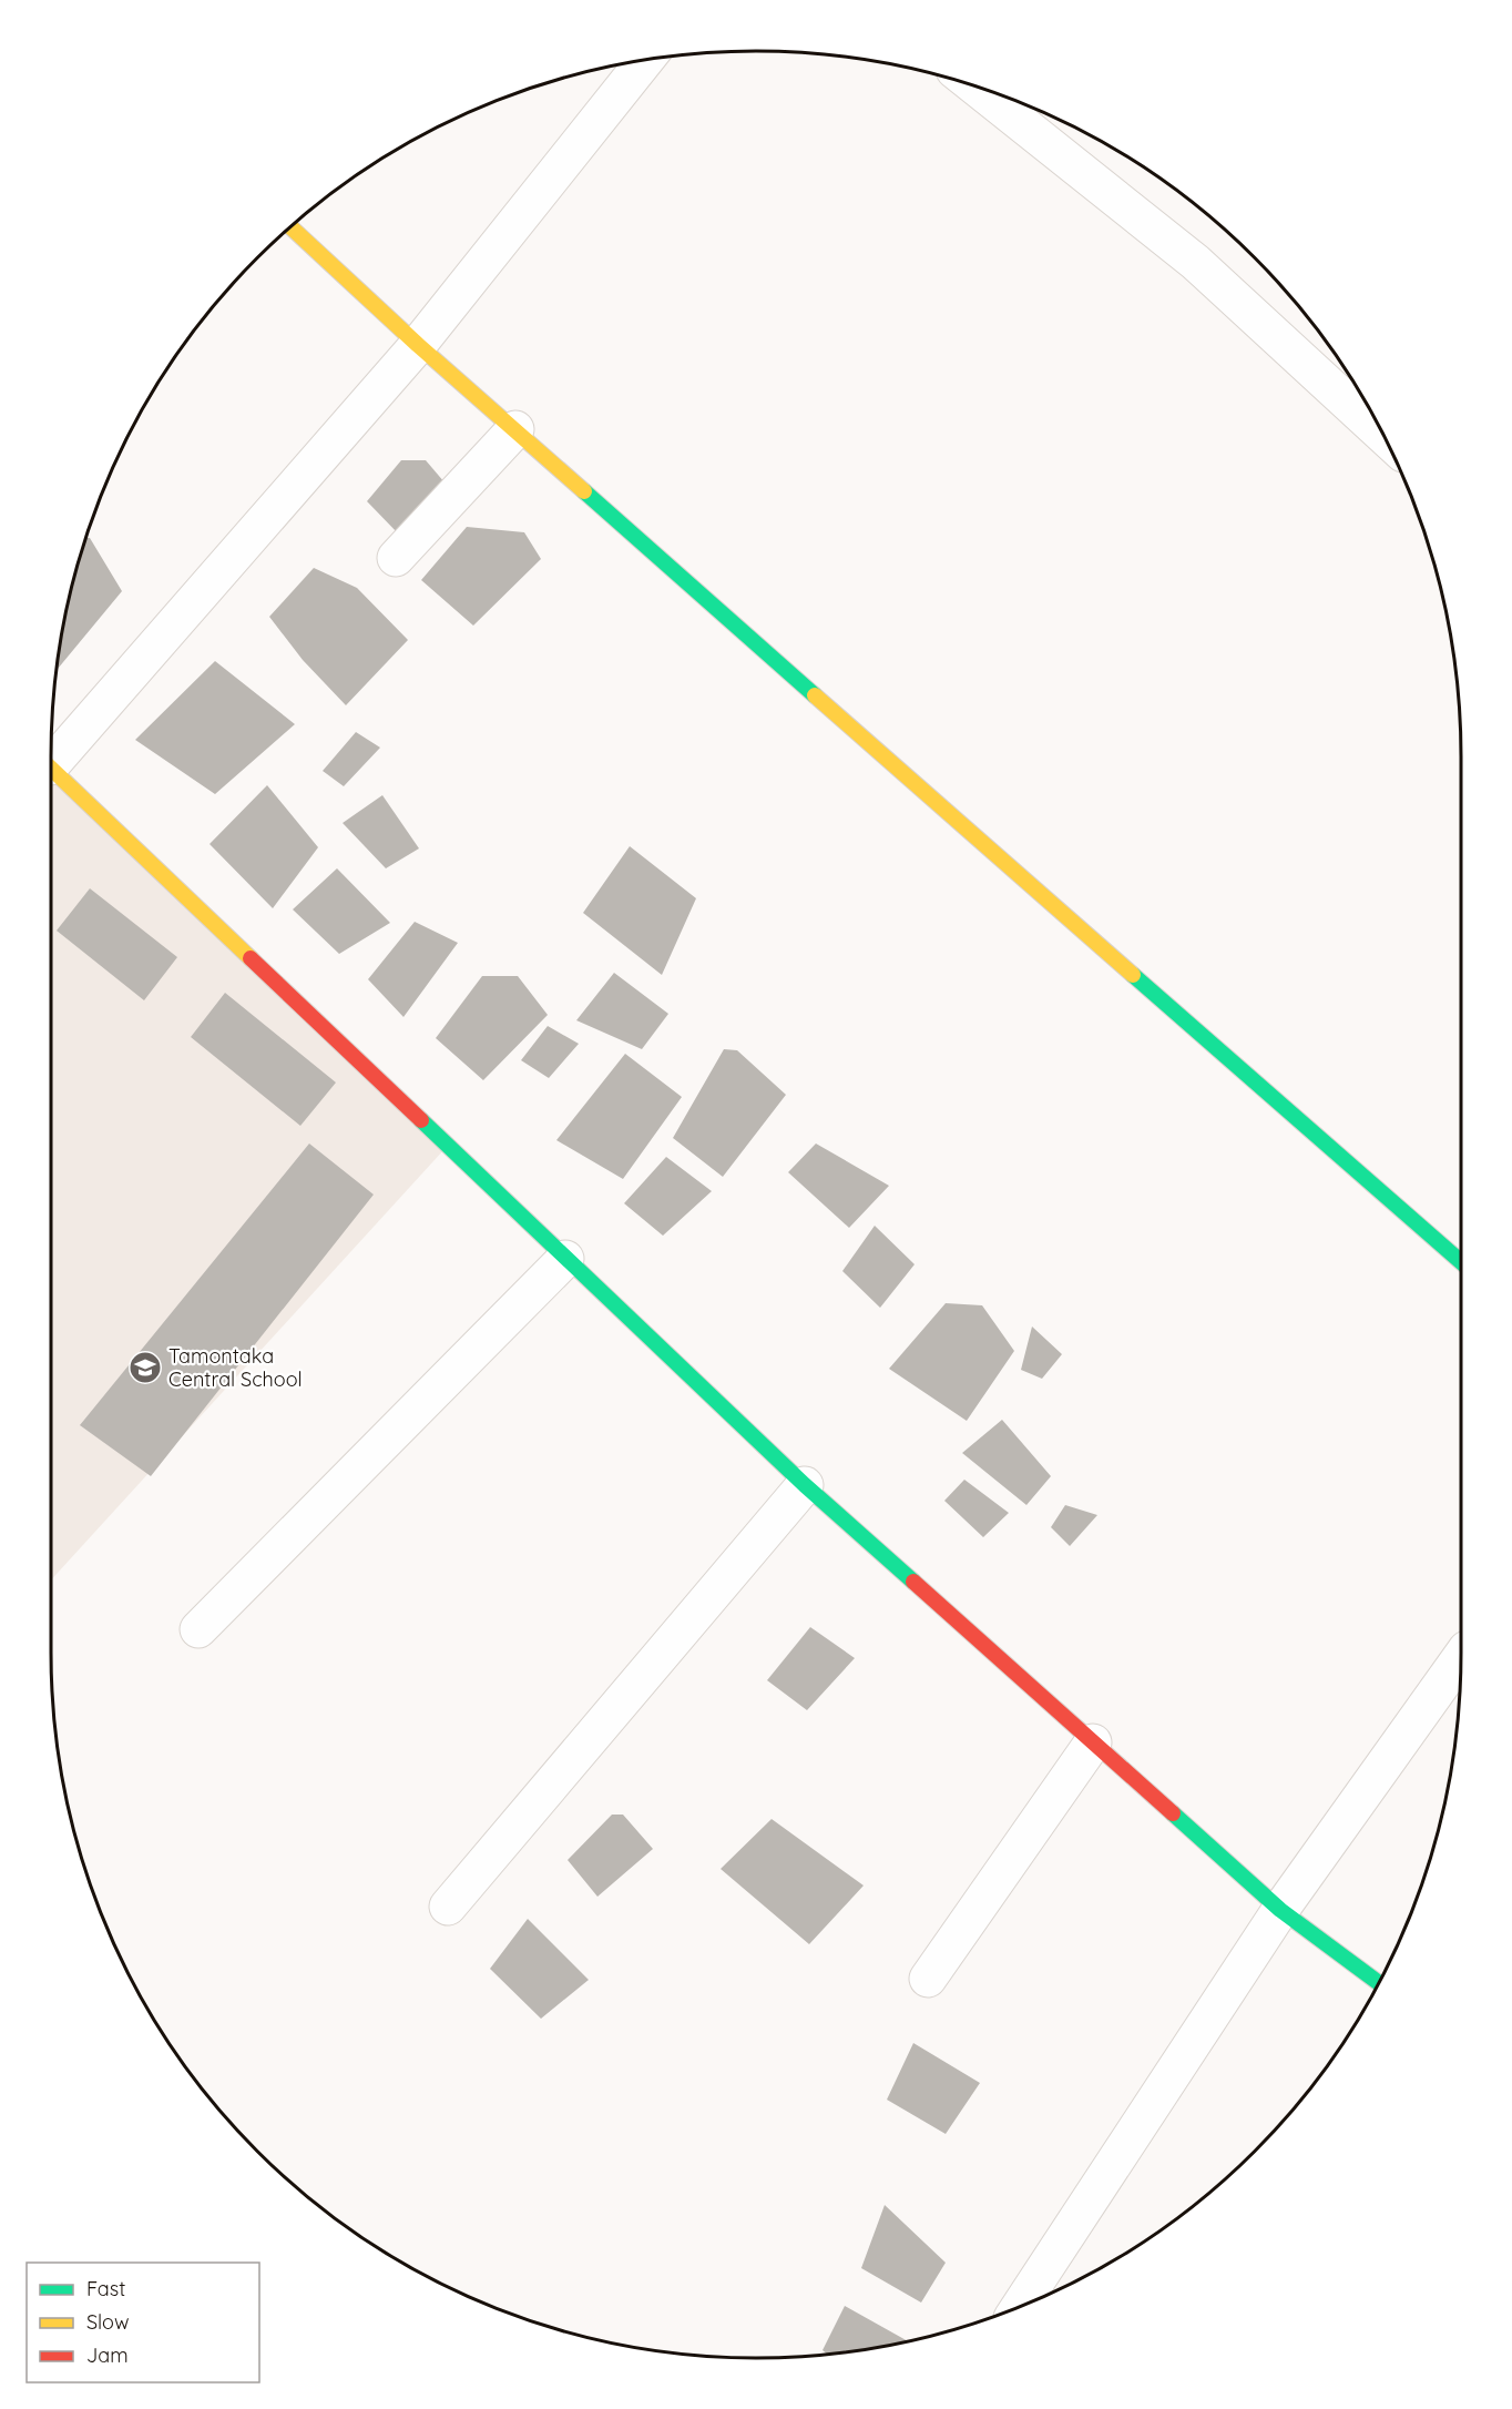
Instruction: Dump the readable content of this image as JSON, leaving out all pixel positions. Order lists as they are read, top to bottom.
{
  "places": {
    "school or university": ["Tamontaka Central School"]
  },
  "legend": ["Fast", "Slow", "Jam"]
}
